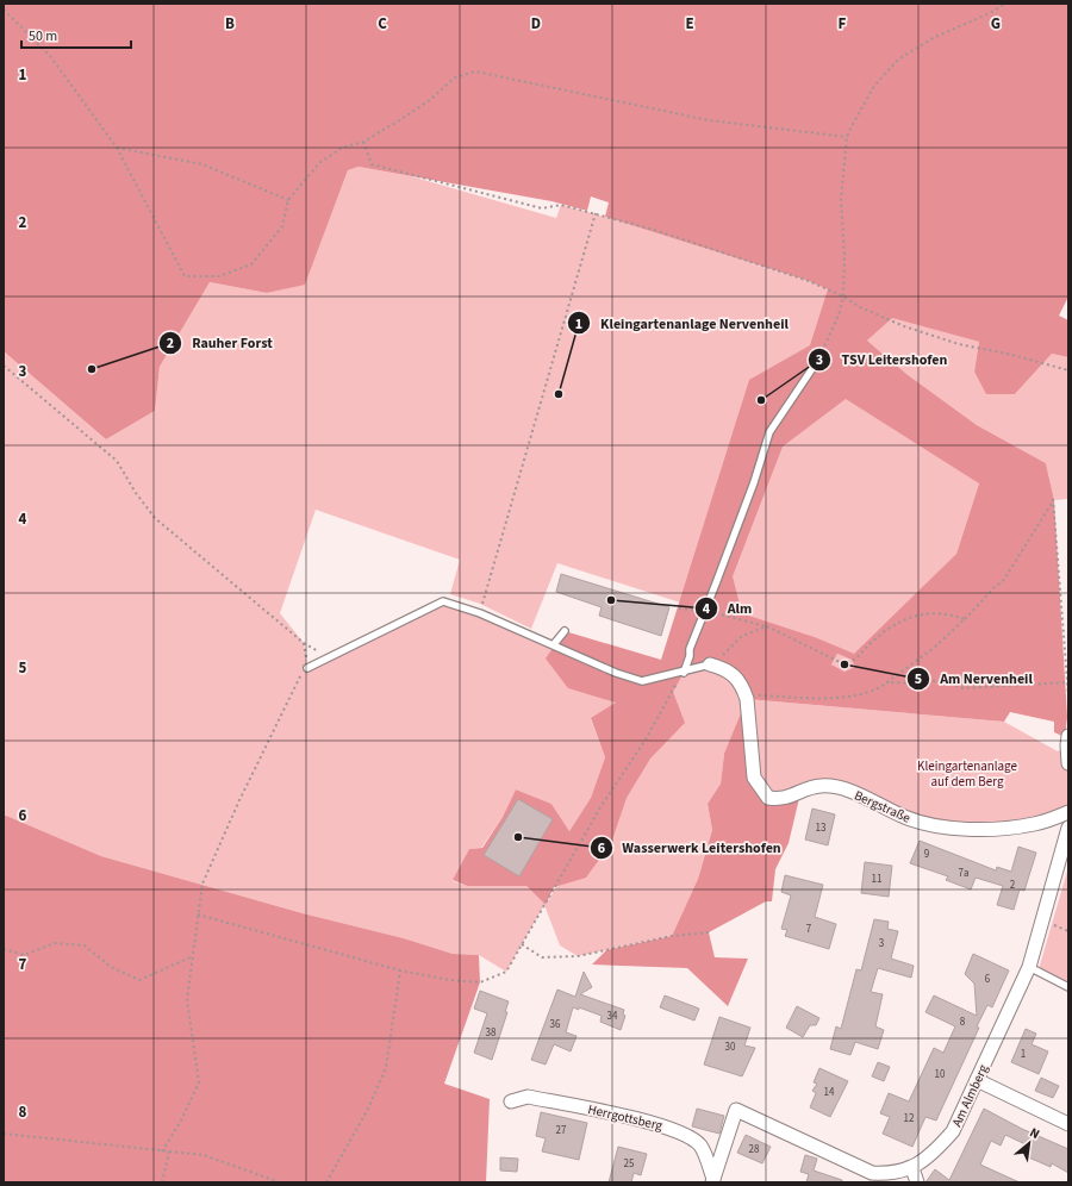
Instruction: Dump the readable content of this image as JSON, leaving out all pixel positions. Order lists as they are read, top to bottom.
{
  "streets": {
    "street": ["Bergstraße", "Am Almberg", "Herrgottsberg"]
  },
  "crossings": [
    ["Am Almberg", "Herrgottsberg"]
  ],
  "parks": ["Kleingartenanlage auf dem Berg"],
  "places": [
    "Rauher Forst",
    "Kleingartenanlage Nervenheil",
    "TSV Leitershofen",
    "Alm",
    "Am Nervenheil",
    "Wasserwerk Leitershofen"
  ],
  "house_numbers": [
    "13",
    "9",
    "7a",
    "11",
    "2",
    "7",
    "3",
    "6",
    "34",
    "8",
    "36",
    "38",
    "30",
    "1",
    "10",
    "14",
    "12",
    "27",
    "28",
    "25"
  ],
  "scale_bar": "50 m",
  "north": "top right",
  "grid": {
    "columns": [
      "B",
      "C",
      "D",
      "E",
      "F",
      "G"
    ],
    "rows": [
      "1",
      "2",
      "3",
      "4",
      "5",
      "6",
      "7",
      "8"
    ]
  }
}
